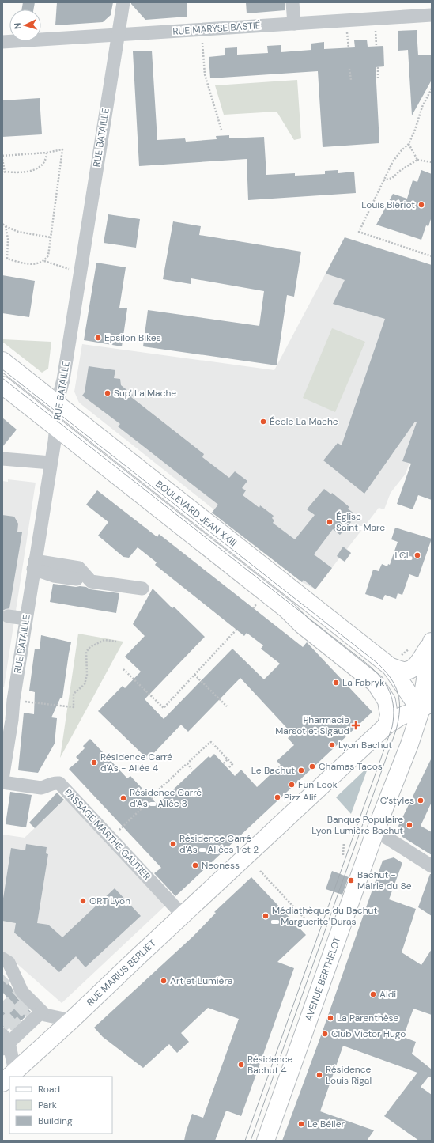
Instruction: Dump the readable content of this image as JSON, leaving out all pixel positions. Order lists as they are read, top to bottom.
{
  "streets": {
    "main road": ["BOULEVARD JEAN XXIII", "RUE MARIUS BERLIET", "AVENUE BERTHELOT"],
    "street": ["RUE MARYSE BASTIÉ", "RUE BATAILLE", "PASSAGE MARTHE GAUTIER"]
  },
  "crossings": [
    ["RUE MARYSE BASTIÉ", "RUE BATAILLE"],
    ["RUE BATAILLE", "BOULEVARD JEAN XXIII"],
    ["BOULEVARD JEAN XXIII", "RUE MARIUS BERLIET"],
    ["BOULEVARD JEAN XXIII", "AVENUE BERTHELOT"],
    ["PASSAGE MARTHE GAUTIER", "RUE MARIUS BERLIET"],
    ["RUE MARIUS BERLIET", "AVENUE BERTHELOT"]
  ],
  "places": {
    "other": [
      "Louis Blériot",
      "Epsilon Bikes",
      "Sup' La Mache",
      "École La Mache",
      "Église Saint-Marc",
      "LCL",
      "La Fabryk",
      "Lyon Bachut",
      "Résidence Carré d'As - Allée 4",
      "Chamas Tacos",
      "Le Bachut",
      "Fun Look",
      "Pizz Alif",
      "Résidence Carré d'As - Allée 3",
      "C'styles",
      "Banque Populaire Lyon Lumière Bachut",
      "Résidence Carré d'As - Allées 1 et 2",
      "Neoness",
      "Bachut - Mairie du 8e",
      "ORT Lyon",
      "Médiathèque du Bachut – Marguerite Duras",
      "Art et Lumière",
      "Aldi",
      "La Parenthèse",
      "Club Victor Hugo",
      "Résidence Bachut 4",
      "Résidence Louis Rigal",
      "Le Bélier"
    ],
    "health": ["Pharmacie Marsot et Sigaud"]
  },
  "legend": ["Road", "Park", "Building"],
  "north": "left"
}
